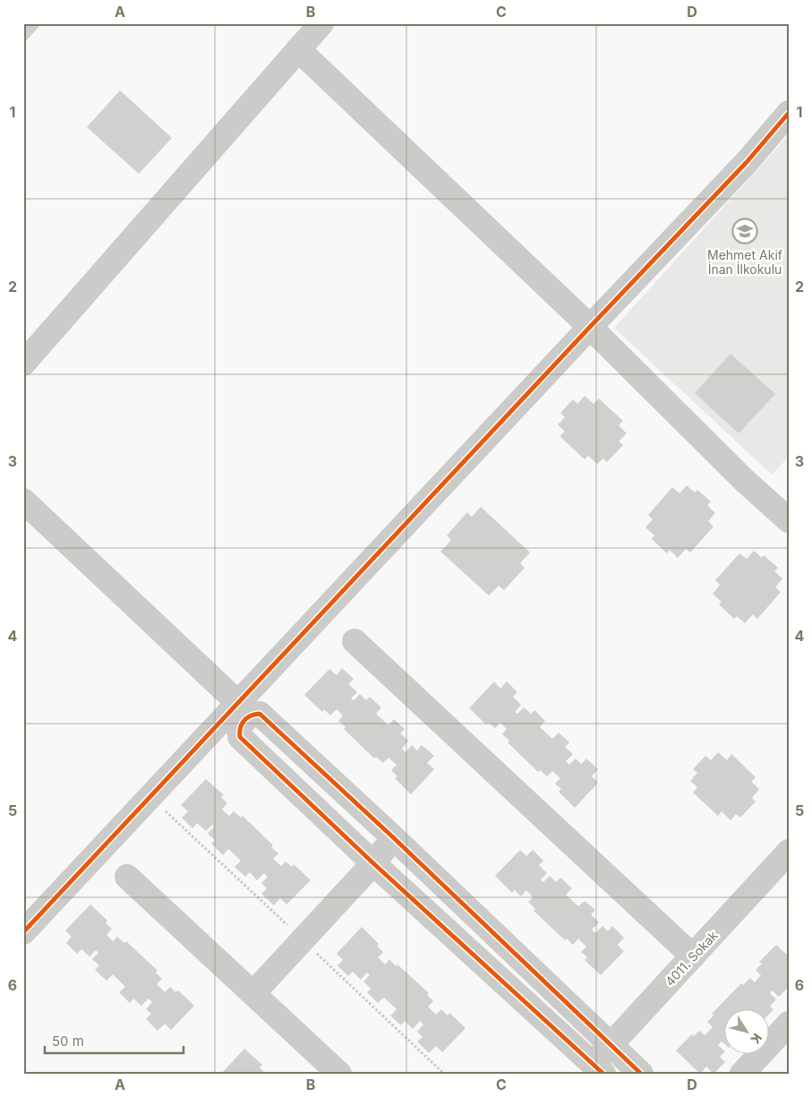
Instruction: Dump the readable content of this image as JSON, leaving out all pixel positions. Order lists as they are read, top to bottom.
{
  "streets": {
    "street": ["4011. Sokak"]
  },
  "places": {
    "school or university": ["Mehmet Akif İnan İlkokulu"]
  },
  "scale_bar": "50 m",
  "north": "bottom right",
  "grid": {
    "columns": [
      "A",
      "B",
      "C",
      "D"
    ],
    "rows": [
      "1",
      "2",
      "3",
      "4",
      "5",
      "6"
    ]
  }
}
